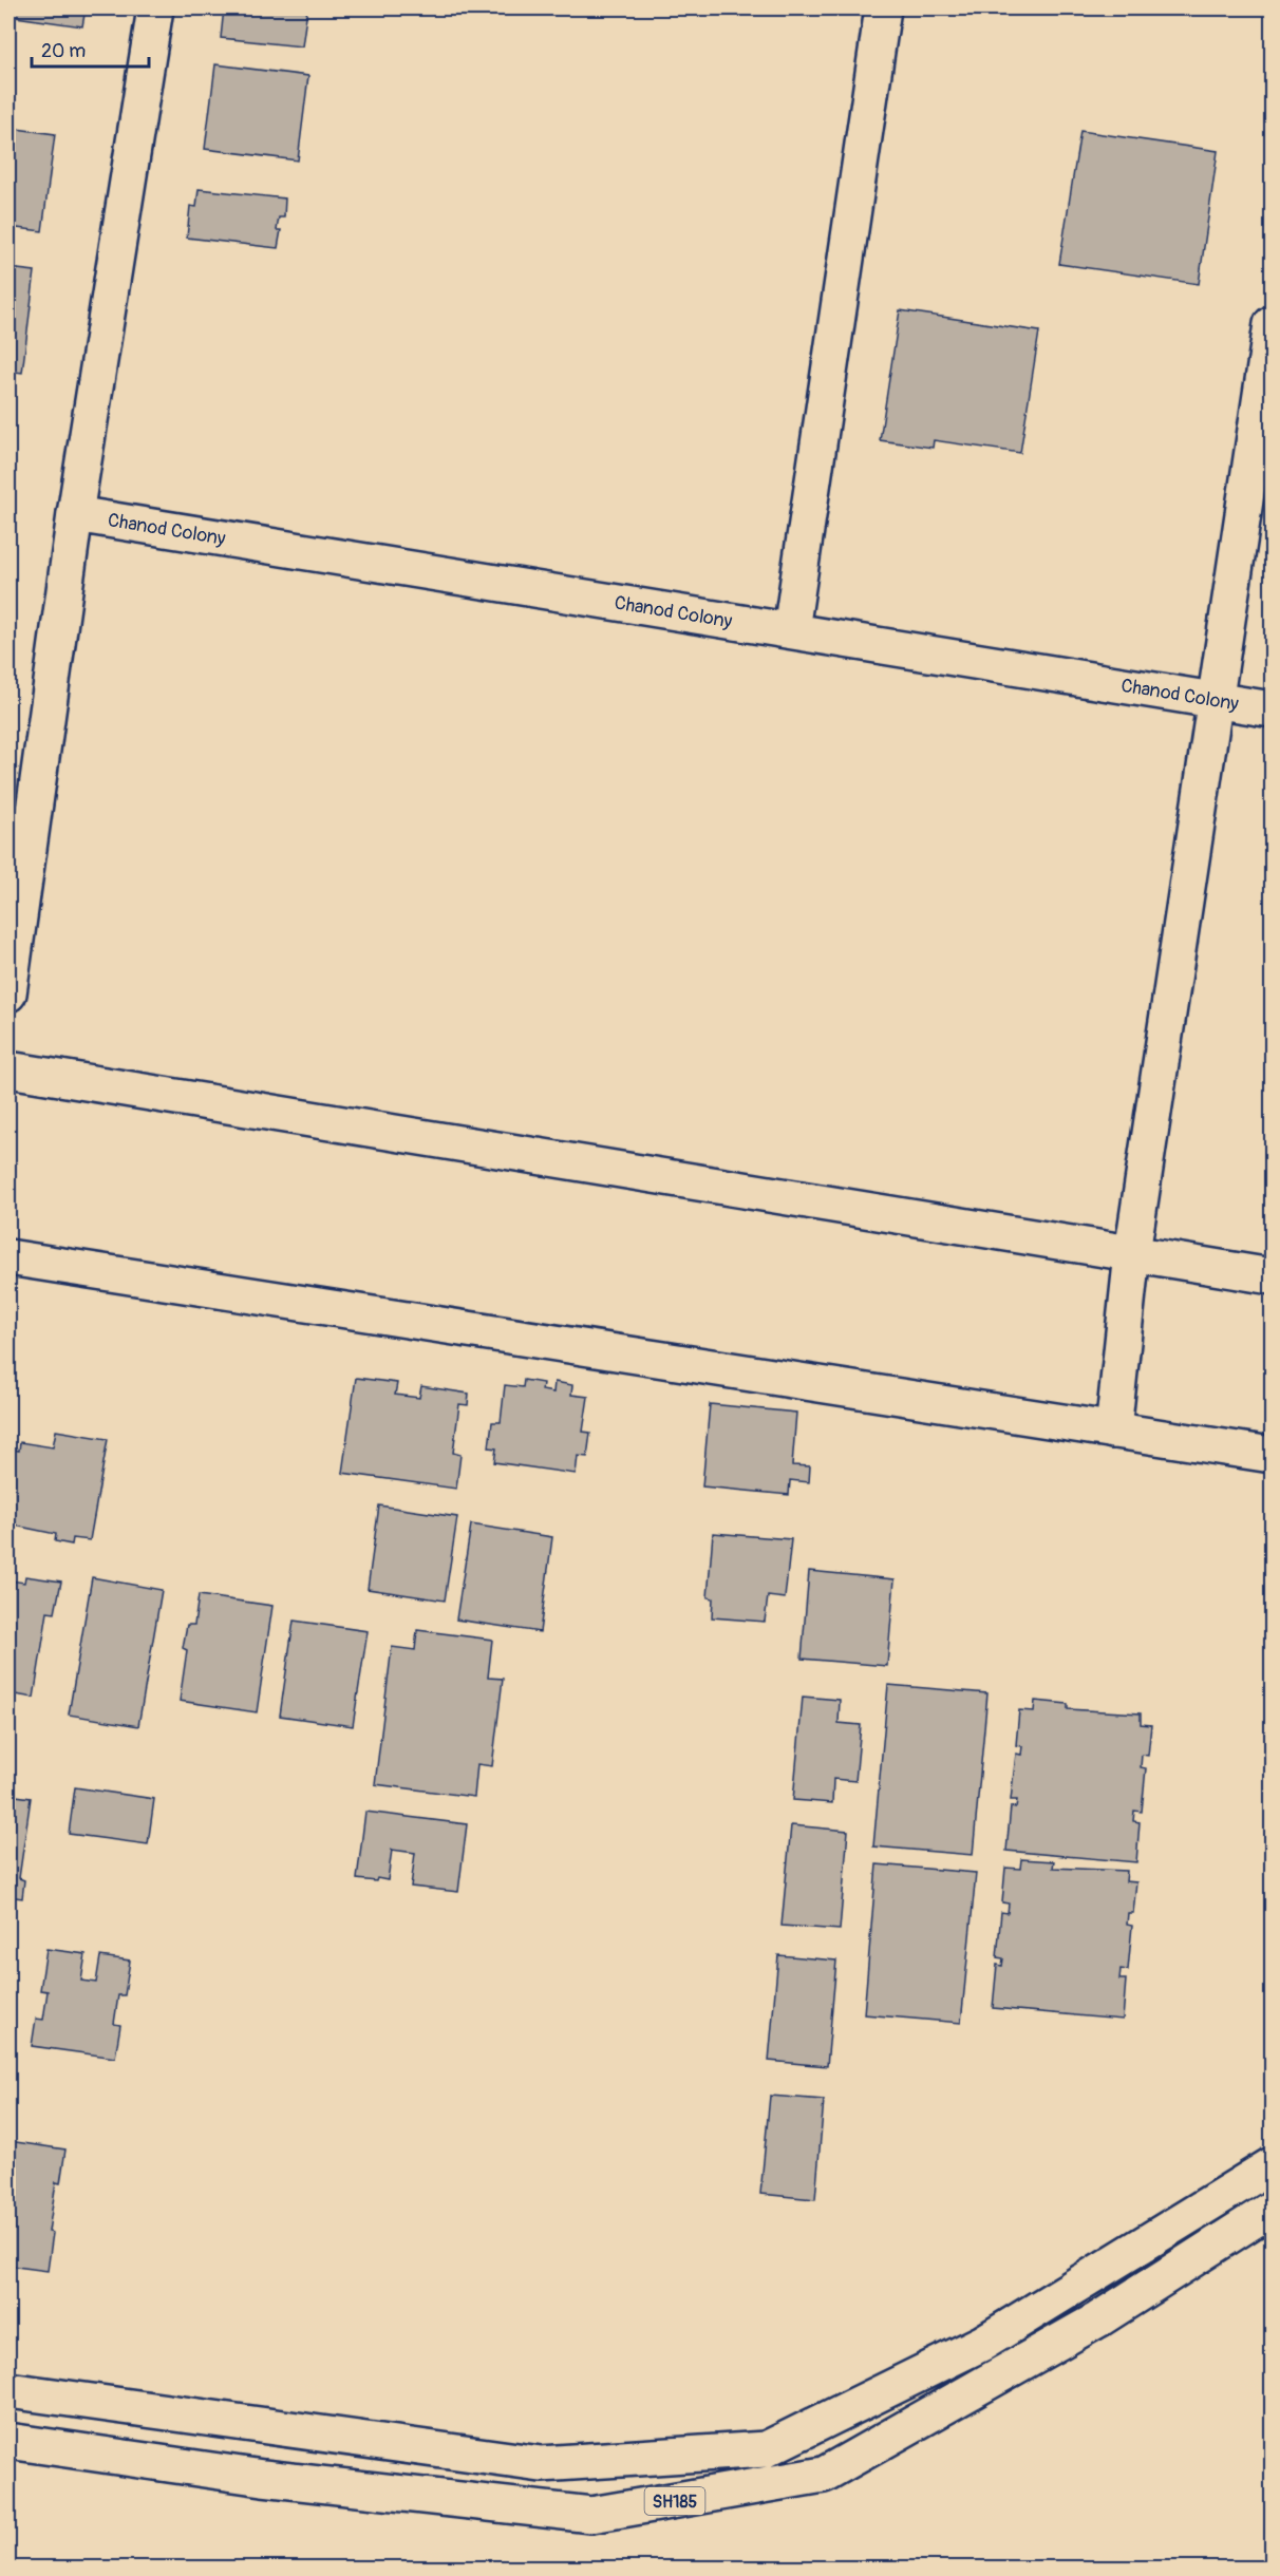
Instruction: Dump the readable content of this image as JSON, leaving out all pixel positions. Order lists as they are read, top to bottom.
{
  "streets": {
    "street": ["Chanod Colony", "SH185"]
  },
  "scale_bar": "20 m"
}
